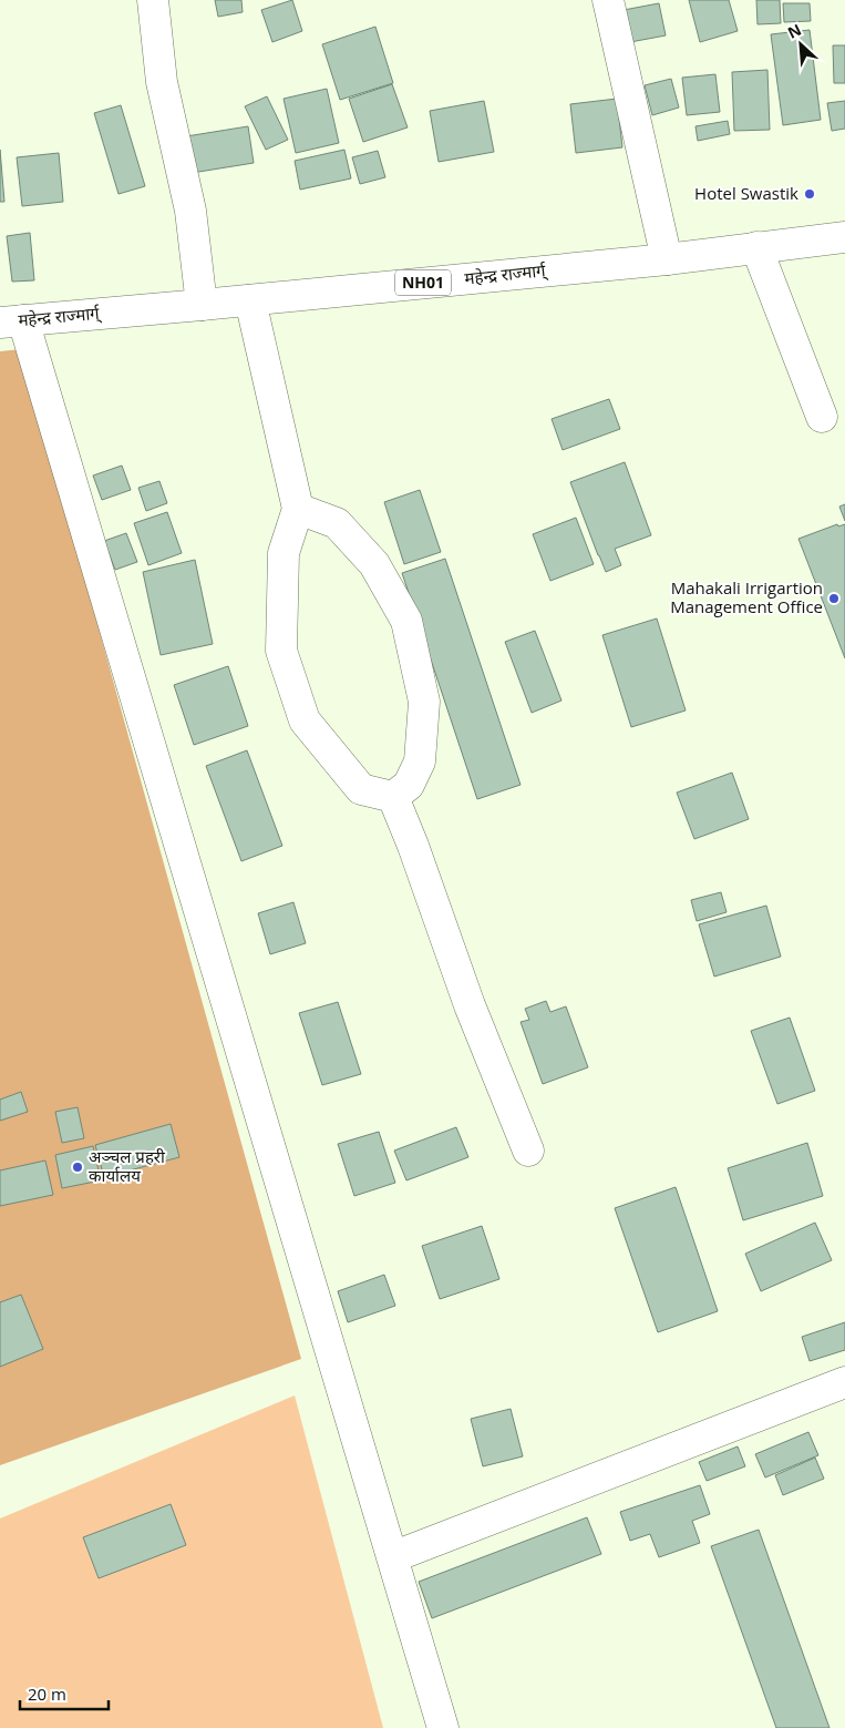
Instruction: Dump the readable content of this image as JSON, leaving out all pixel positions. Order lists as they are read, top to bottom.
{
  "streets": {
    "main road": ["महेन्द्र राज्मार्ग्", "NH01"]
  },
  "places": ["Hotel Swastik", "Mahakali Irrigartion Management Office", "अञ्चल प्रहरी कार्यालय"],
  "scale_bar": "20 m",
  "north": "top left"
}
